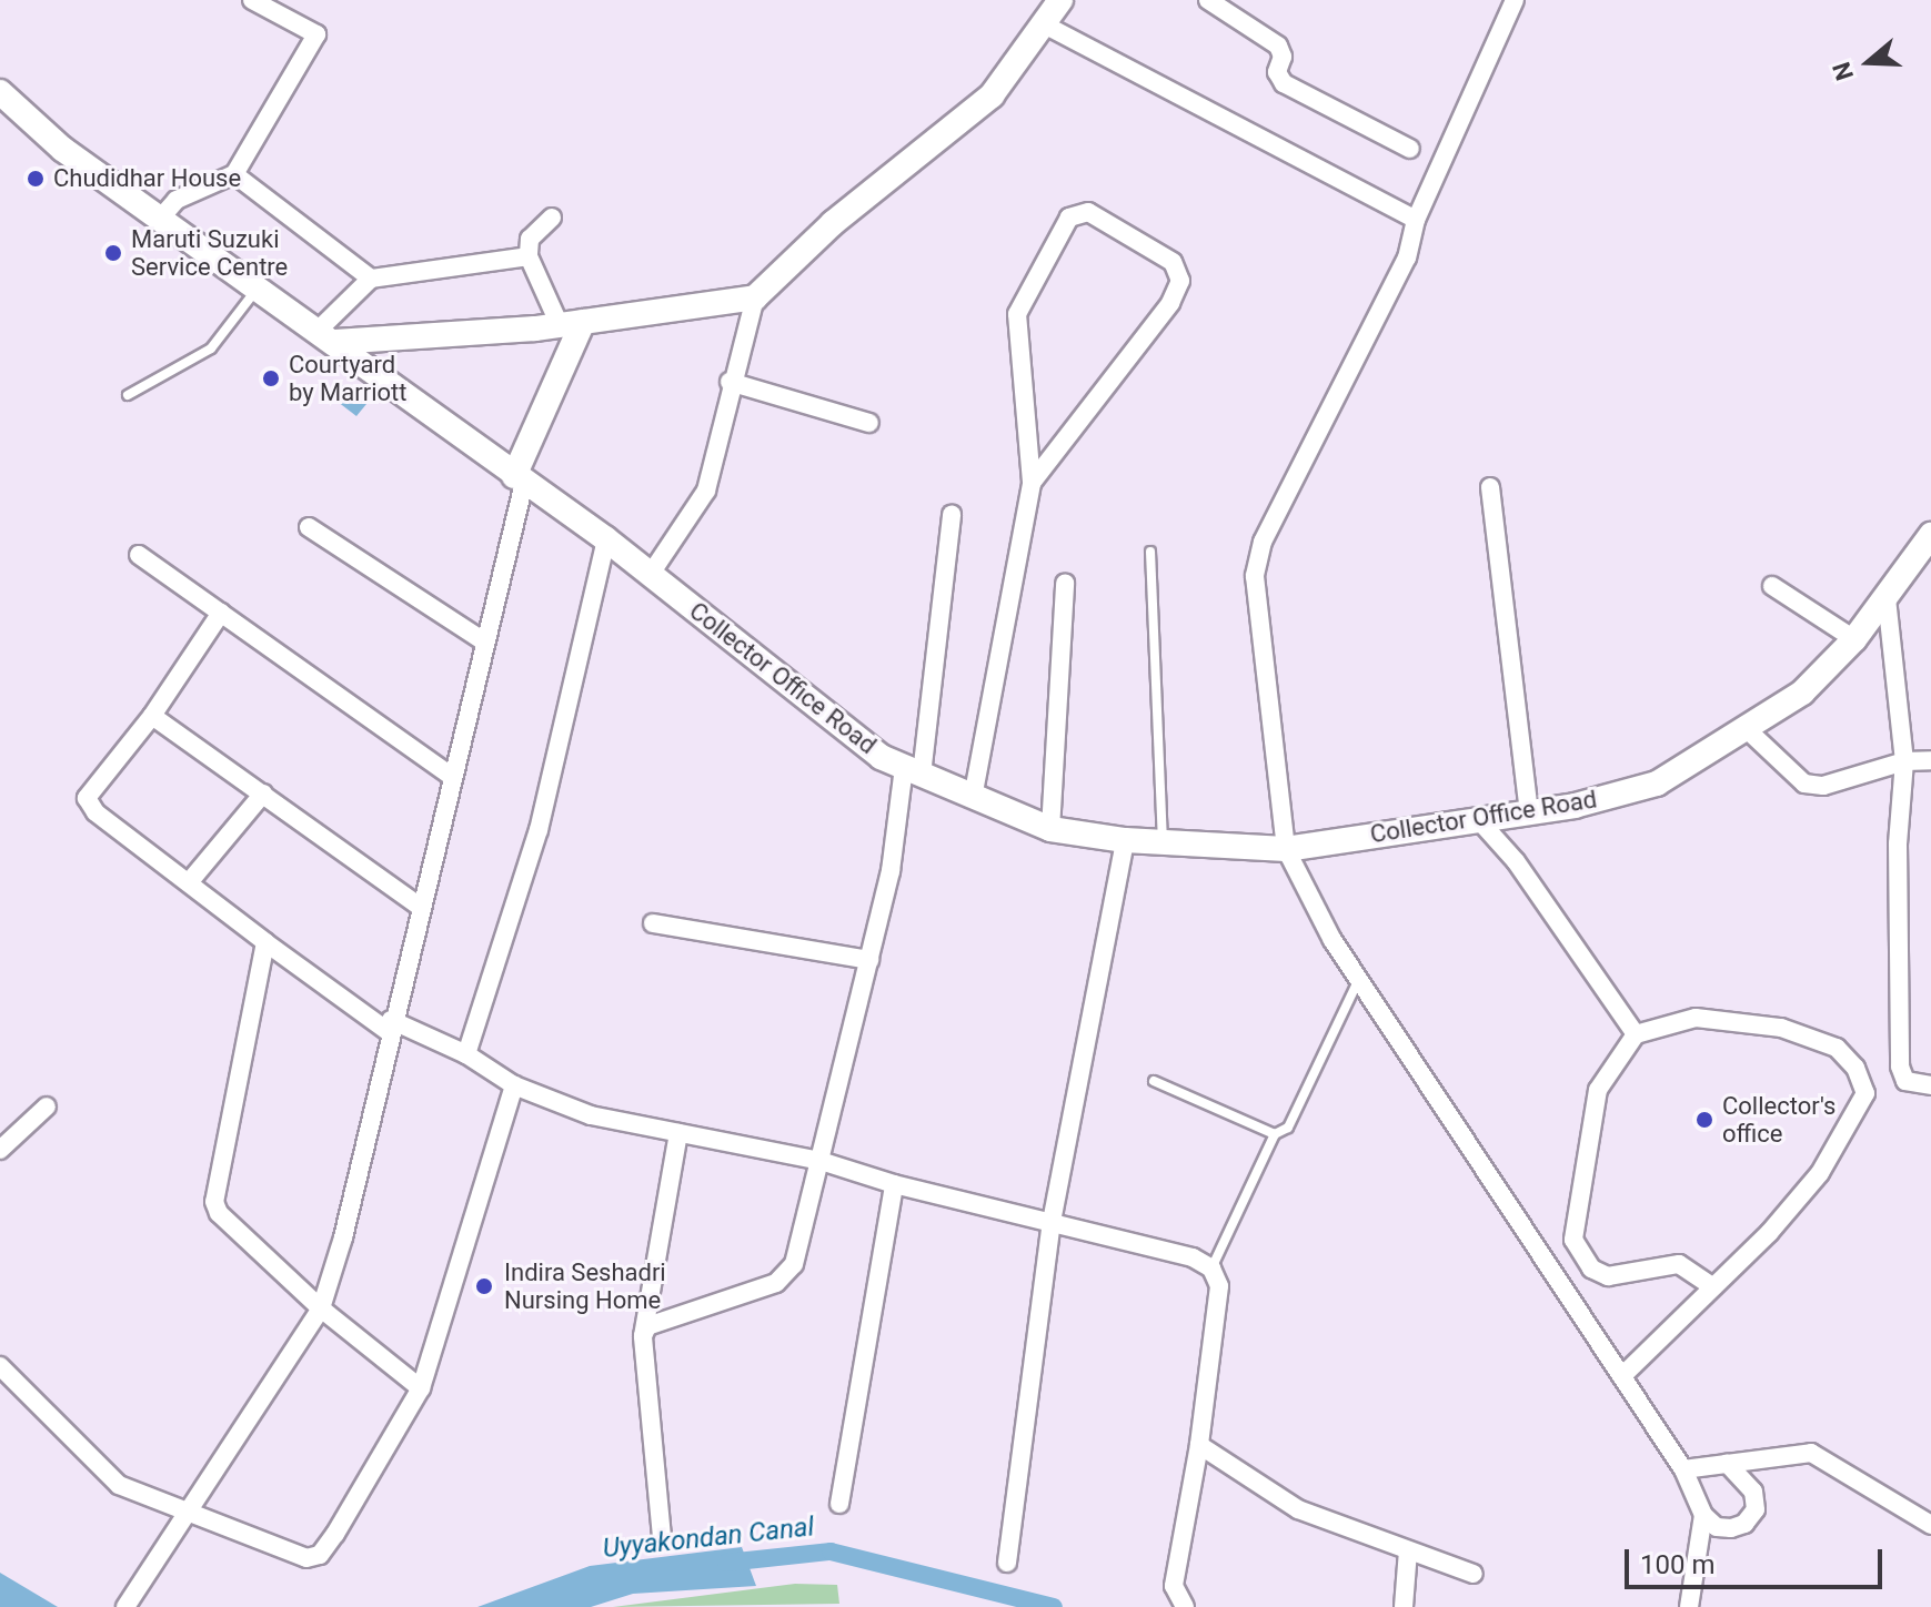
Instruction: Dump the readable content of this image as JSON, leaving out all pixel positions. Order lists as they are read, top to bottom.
{
  "streets": {
    "main road": ["Collector Office Road"]
  },
  "water": ["Uyyakondan Canal"],
  "places": [
    "Chudidhar House",
    "Maruti Suzuki Service Centre",
    "Courtyard by Marriott",
    "Collector's office",
    "Indira Seshadri Nursing Home"
  ],
  "scale_bar": "100 m",
  "north": "left"
}
